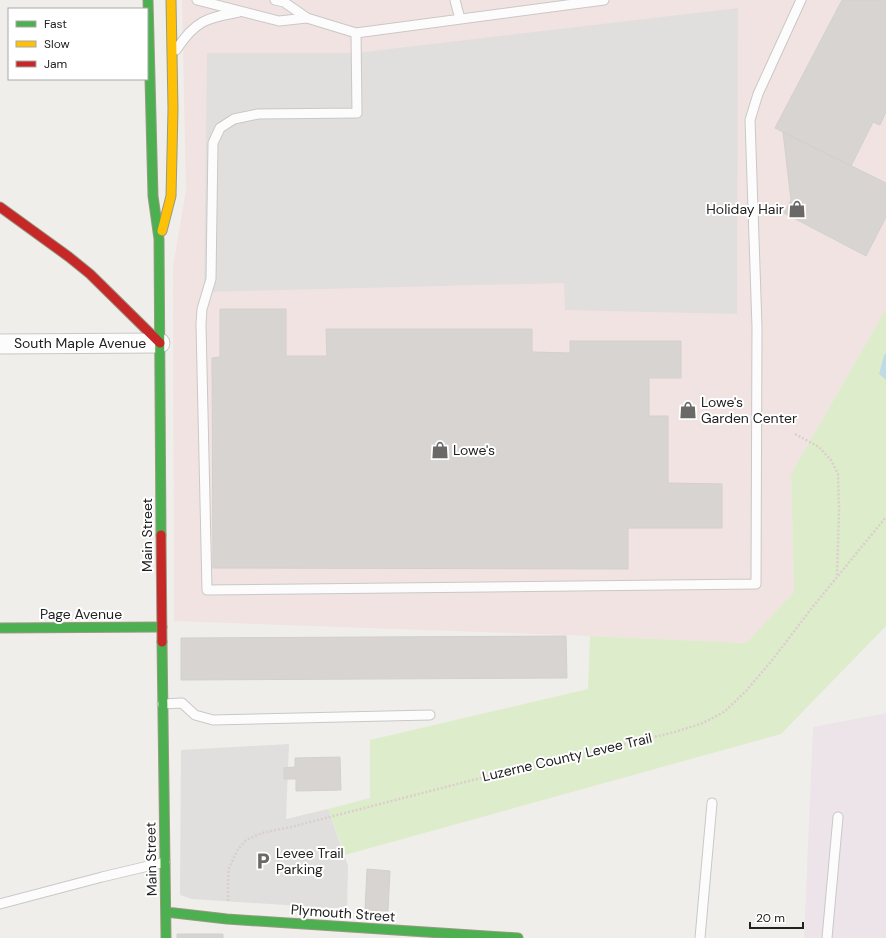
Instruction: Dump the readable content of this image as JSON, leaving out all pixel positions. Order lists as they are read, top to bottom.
{
  "streets": {
    "street": [
      "South Maple Avenue",
      "Main Street",
      "Page Avenue",
      "Plymouth Street"
    ],
    "path": ["Luzerne County Levee Trail"]
  },
  "crossings": [
    ["South Maple Avenue", "Main Street"],
    ["Main Street", "Page Avenue"],
    ["Main Street", "Plymouth Street"],
    ["Luzerne County Levee Trail", "Plymouth Street"]
  ],
  "places": {
    "shop": ["Holiday Hair", "Lowe's Garden Center", "Lowe's"],
    "parking": ["Levee Trail Parking"]
  },
  "legend": ["Fast", "Slow", "Jam"],
  "scale_bar": "20 m"
}
